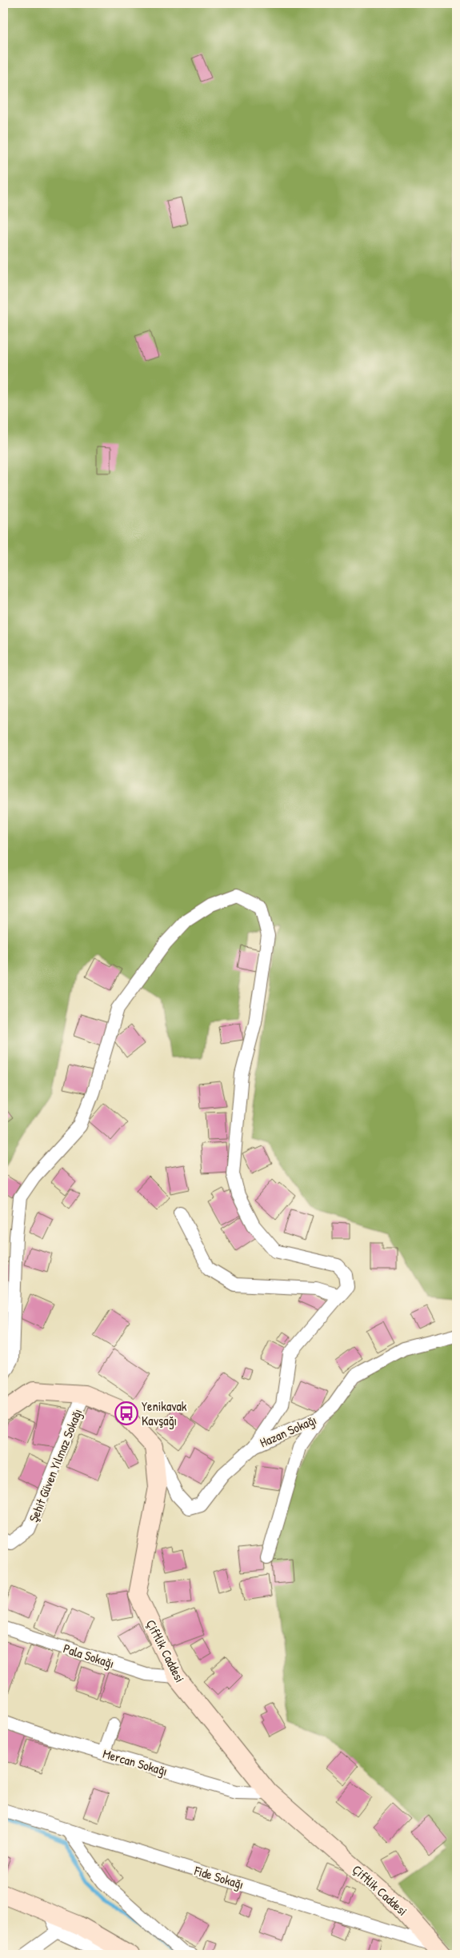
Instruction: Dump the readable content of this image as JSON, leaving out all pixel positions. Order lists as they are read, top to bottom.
{
  "streets": {
    "street": [
      "Hazan Sokağı",
      "Şehit Güven Yılmaz Sokağı",
      "Çiftlik Caddesi",
      "Pala Sokağı",
      "Mercan Sokağı",
      "Fide Sokağı"
    ]
  },
  "crossings": [
    ["Hazan Sokağı", "Çiftlik Caddesi"],
    ["Çiftlik Caddesi", "Pala Sokağı"],
    ["Çiftlik Caddesi", "Mercan Sokağı"],
    ["Çiftlik Caddesi", "Fide Sokağı"]
  ],
  "places": {
    "bus stop": ["Yenikavak Kavşağı"]
  }
}
